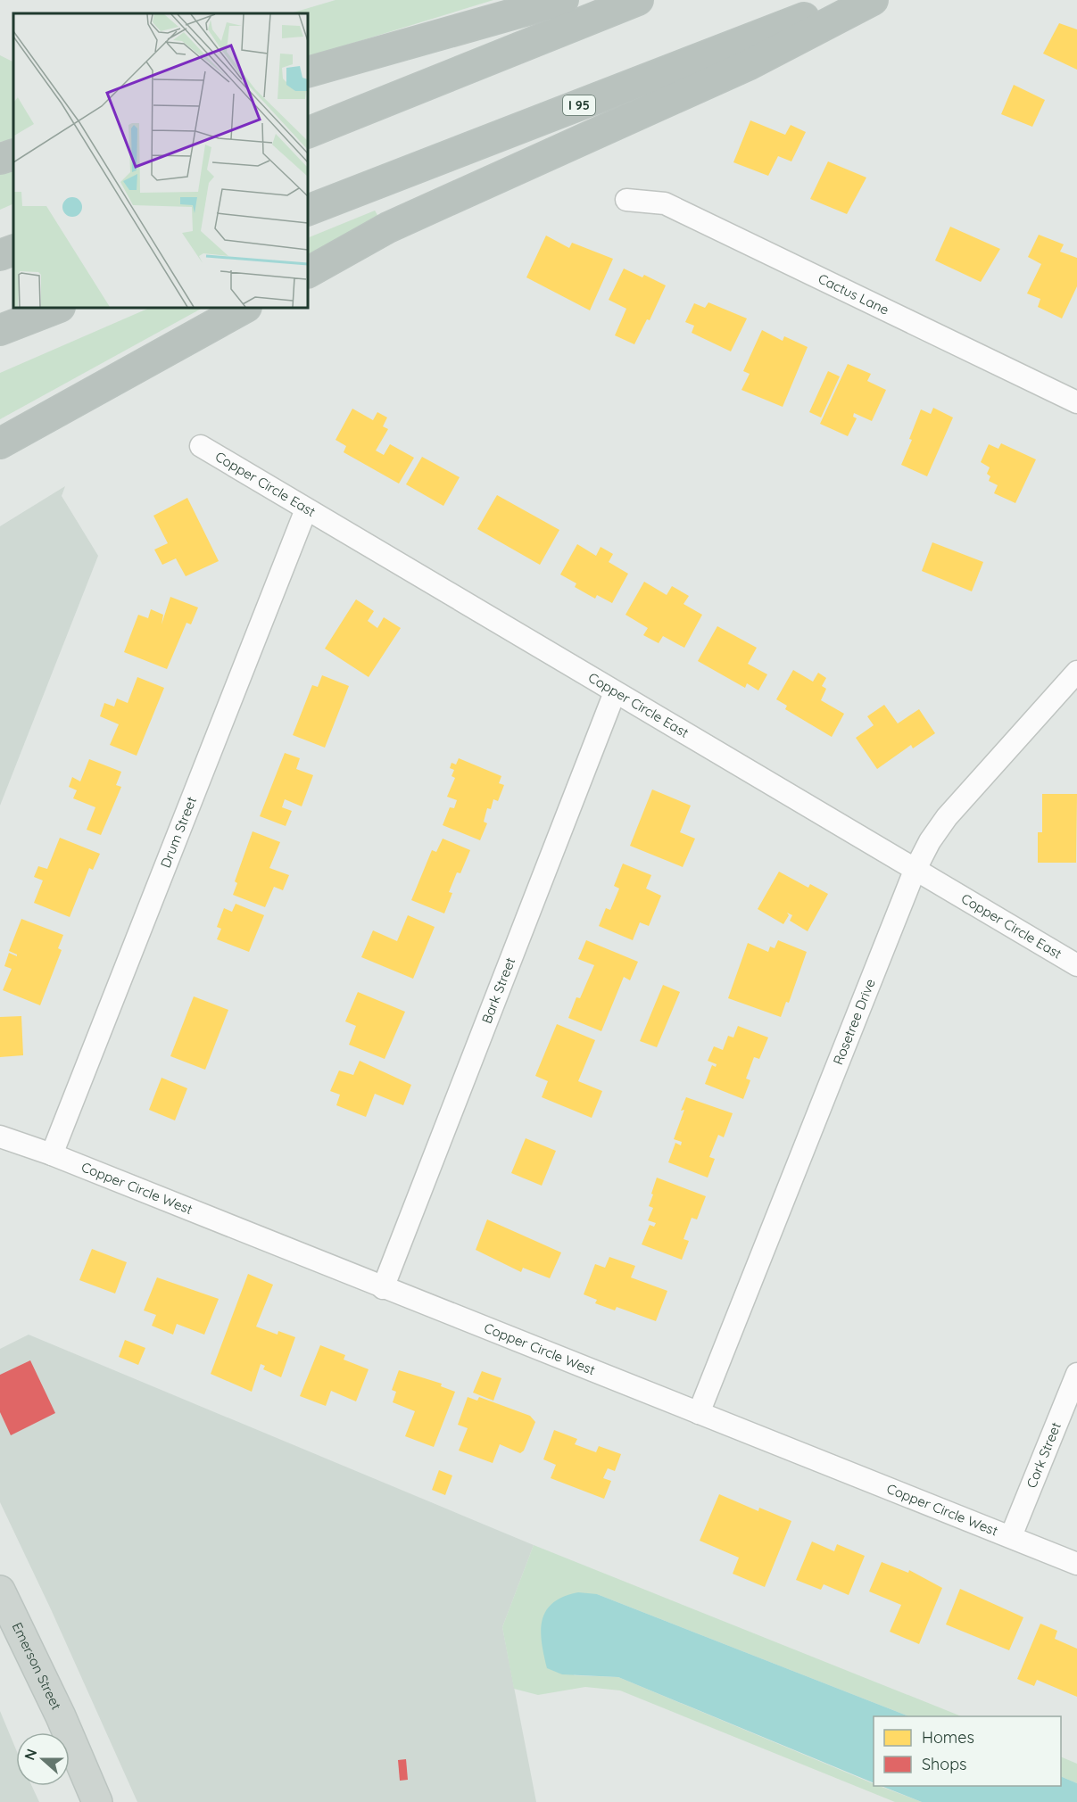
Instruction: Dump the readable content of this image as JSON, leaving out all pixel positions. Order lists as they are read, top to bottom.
{
  "streets": {
    "highway": ["I 95"],
    "main road": ["Emerson Street"],
    "street": [
      "Cactus Lane",
      "Copper Circle East",
      "Drum Street",
      "Bark Street",
      "Rosetree Drive",
      "Copper Circle West",
      "Cork Street"
    ]
  },
  "crossings": [
    ["Copper Circle East", "Drum Street"],
    ["Copper Circle East", "Bark Street"],
    ["Copper Circle East", "Rosetree Drive"],
    ["Drum Street", "Copper Circle West"],
    ["Bark Street", "Copper Circle West"],
    ["Rosetree Drive", "Copper Circle West"],
    ["Copper Circle West", "Cork Street"]
  ],
  "legend": ["Homes", "Shops"],
  "north": "left"
}
